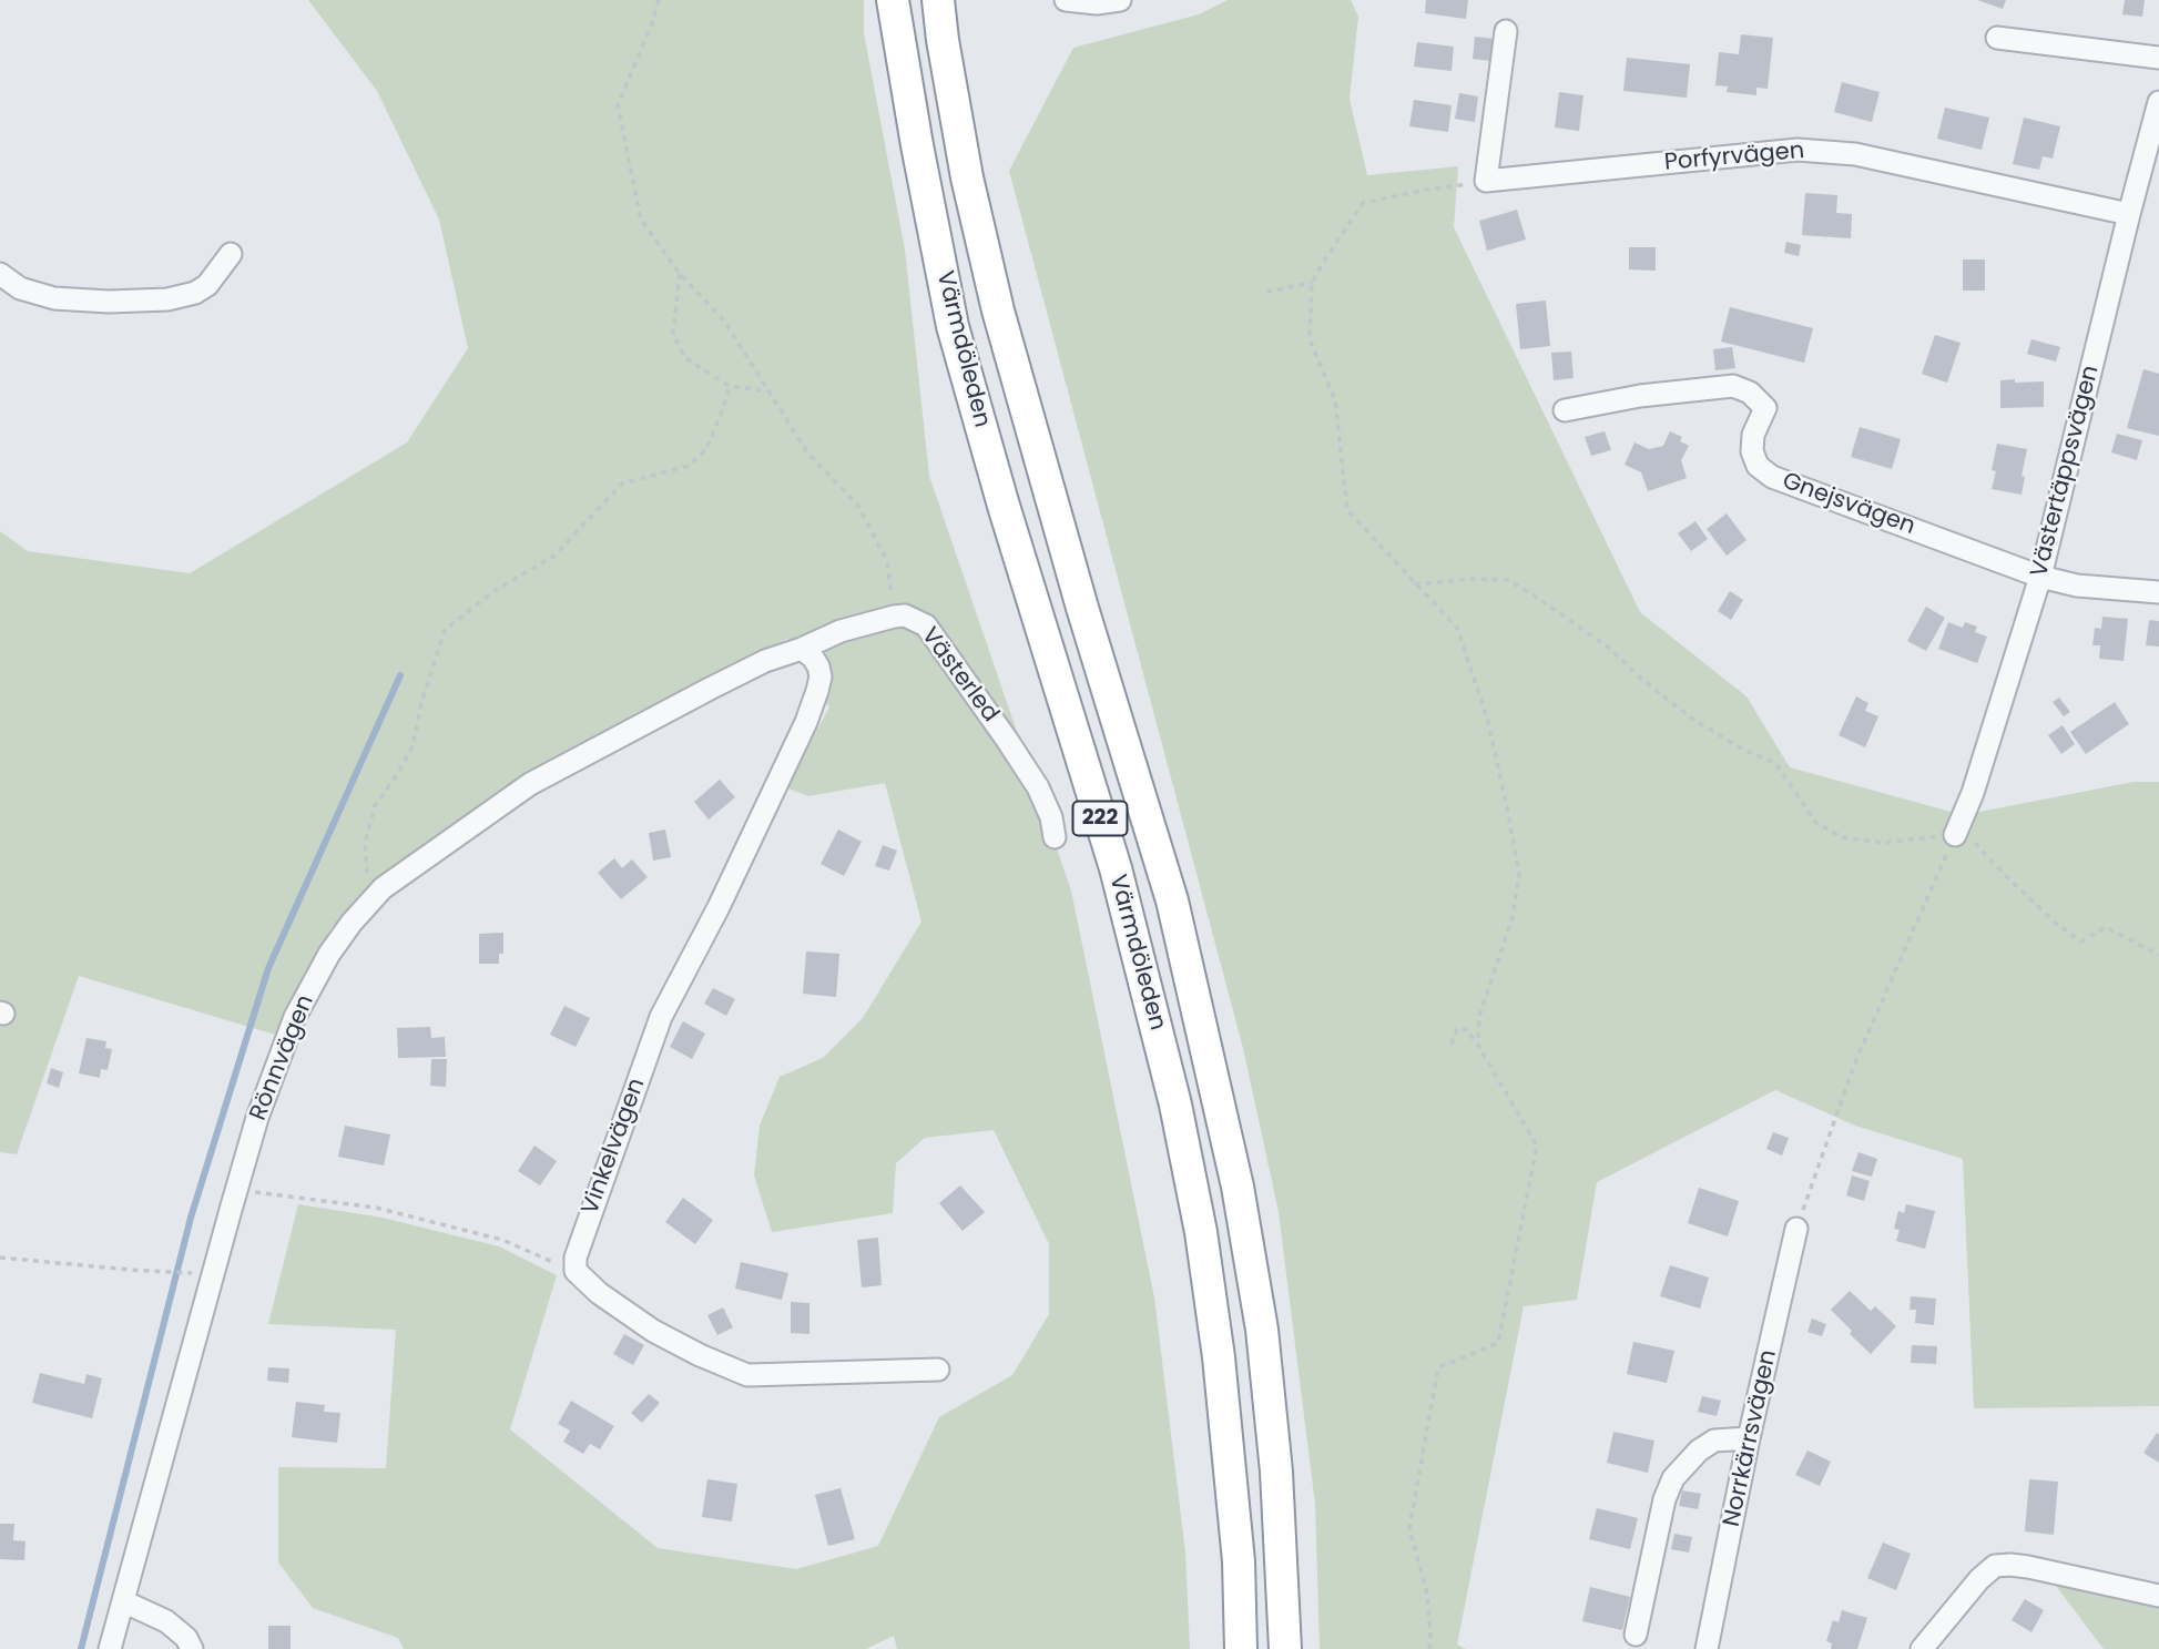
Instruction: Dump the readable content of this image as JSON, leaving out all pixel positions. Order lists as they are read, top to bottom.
{
  "streets": {
    "highway": ["Värmdöleden", "222"],
    "street": [
      "Porfyrvägen",
      "Västertäppsvägen",
      "Gnejsvägen",
      "Västerled",
      "Rönnvägen",
      "Vinkelvägen",
      "Norrkärrsvägen"
    ]
  },
  "crossings": [
    ["Porfyrvägen", "Västertäppsvägen"],
    ["Västertäppsvägen", "Gnejsvägen"],
    ["Västerled", "Rönnvägen"],
    ["Västerled", "Vinkelvägen"],
    ["Rönnvägen", "Vinkelvägen"]
  ]
}
